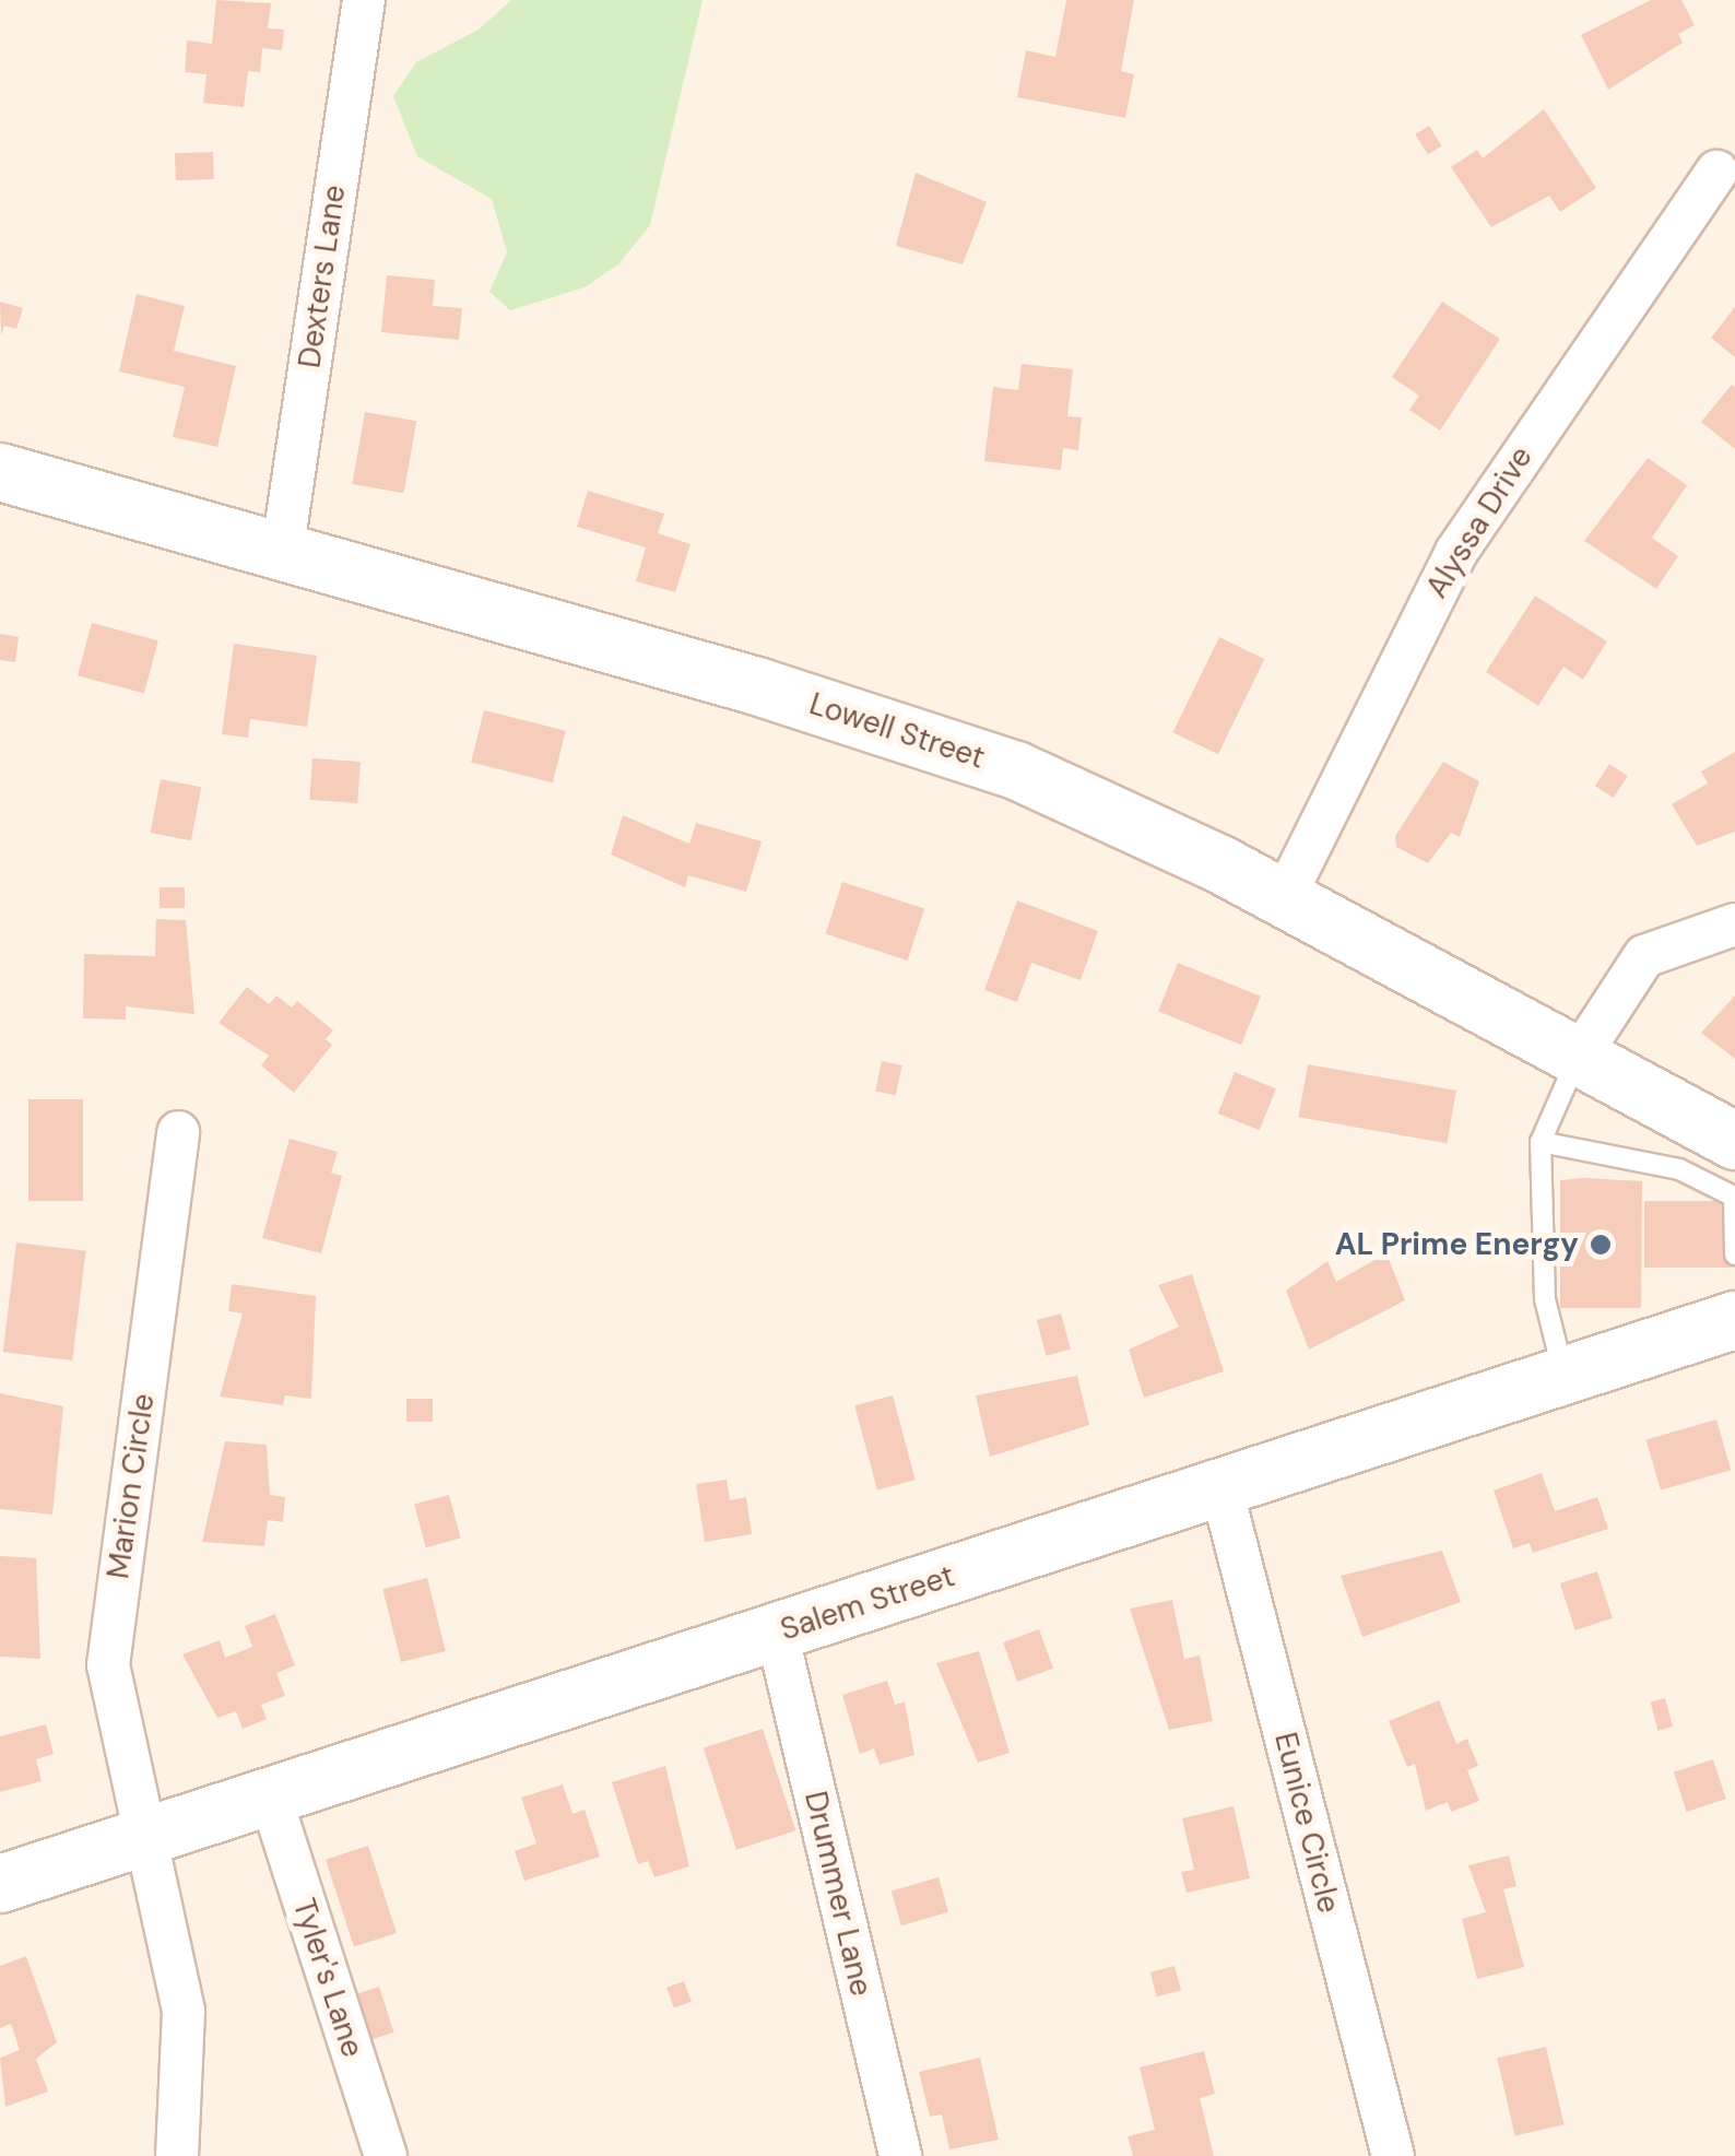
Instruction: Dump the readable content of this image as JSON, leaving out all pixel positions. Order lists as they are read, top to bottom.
{
  "streets": {
    "main road": ["Lowell Street", "Salem Street"],
    "street": [
      "Dexters Lane",
      "Alyssa Drive",
      "Marion Circle",
      "Eunice Circle",
      "Drummer Lane",
      "Tyler's Lane"
    ]
  },
  "crossings": [
    ["Dexters Lane", "Lowell Street"],
    ["Alyssa Drive", "Lowell Street"],
    ["Marion Circle", "Salem Street"],
    ["Salem Street", "Eunice Circle"],
    ["Salem Street", "Drummer Lane"],
    ["Salem Street", "Tyler's Lane"]
  ],
  "places": ["AL Prime Energy"]
}
